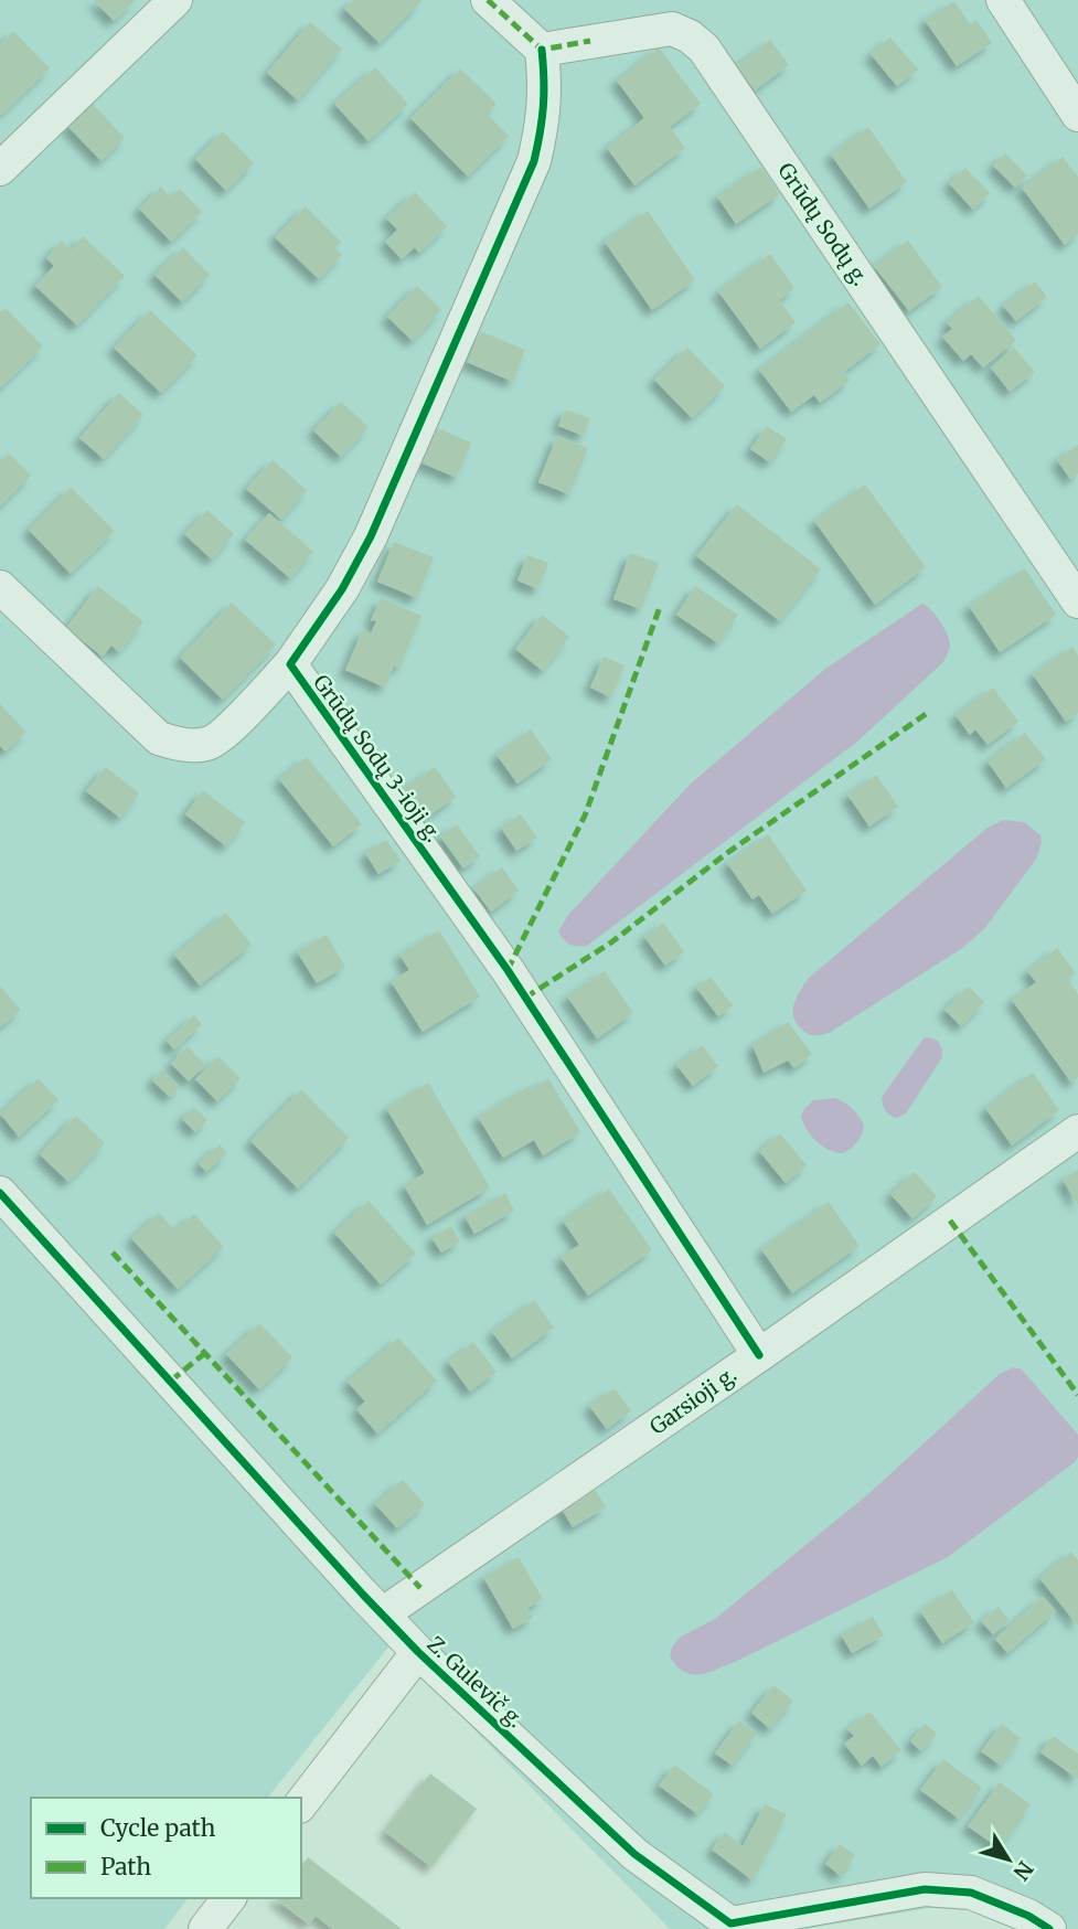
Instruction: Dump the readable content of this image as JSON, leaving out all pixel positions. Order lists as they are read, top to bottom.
{
  "streets": {
    "street": [
      "Grūdų Sodų g.",
      "Grūdų Sodų 3-ioji g.",
      "Garsioji g.",
      "Z. Gulevič g."
    ]
  },
  "crossings": [
    ["Grūdų Sodų g.", "Grūdų Sodų 3-ioji g."],
    ["Grūdų Sodų 3-ioji g.", "Garsioji g."],
    ["Garsioji g.", "Z. Gulevič g."]
  ],
  "legend": ["Cycle path", "Path"],
  "north": "bottom right"
}
